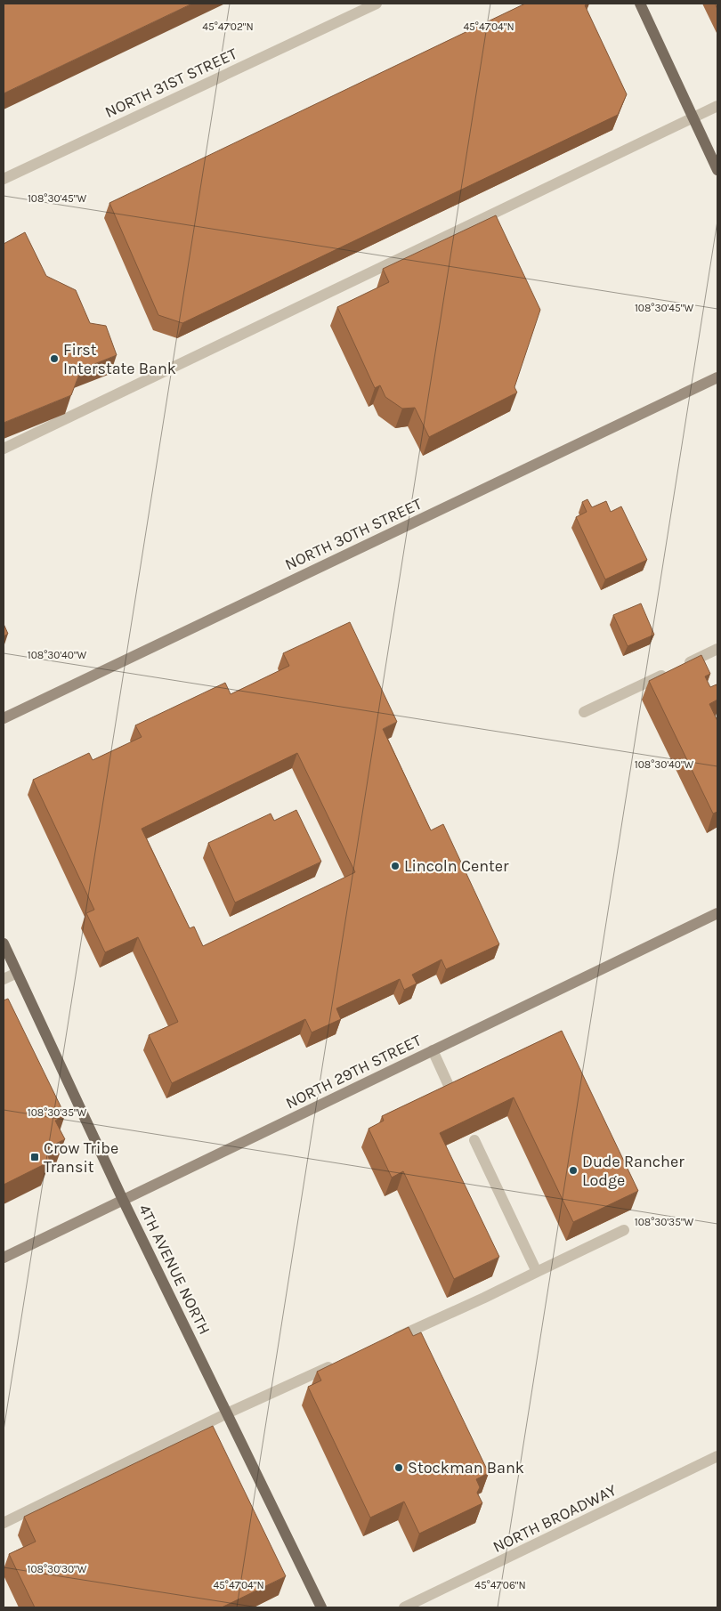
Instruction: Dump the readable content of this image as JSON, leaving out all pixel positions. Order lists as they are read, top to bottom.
{
  "streets": {
    "main road": ["4TH AVENUE NORTH"],
    "street": [
      "NORTH 31ST STREET",
      "NORTH 30TH STREET",
      "NORTH 29TH STREET",
      "NORTH BROADWAY"
    ]
  },
  "crossings": [
    ["NORTH 29TH STREET", "4TH AVENUE NORTH"]
  ],
  "places": {
    "other": [
      "First Interstate Bank",
      "Lincoln Center",
      "Dude Rancher Lodge",
      "Stockman Bank"
    ],
    "transit": ["Crow Tribe Transit"]
  },
  "coordinates": [
    "45°47'02\"N",
    "45°47'04\"N",
    "108°30'45\"W",
    "108°30'40\"W",
    "108°30'35\"W",
    "108°30'30\"W",
    "45°47'06\"N"
  ]
}
